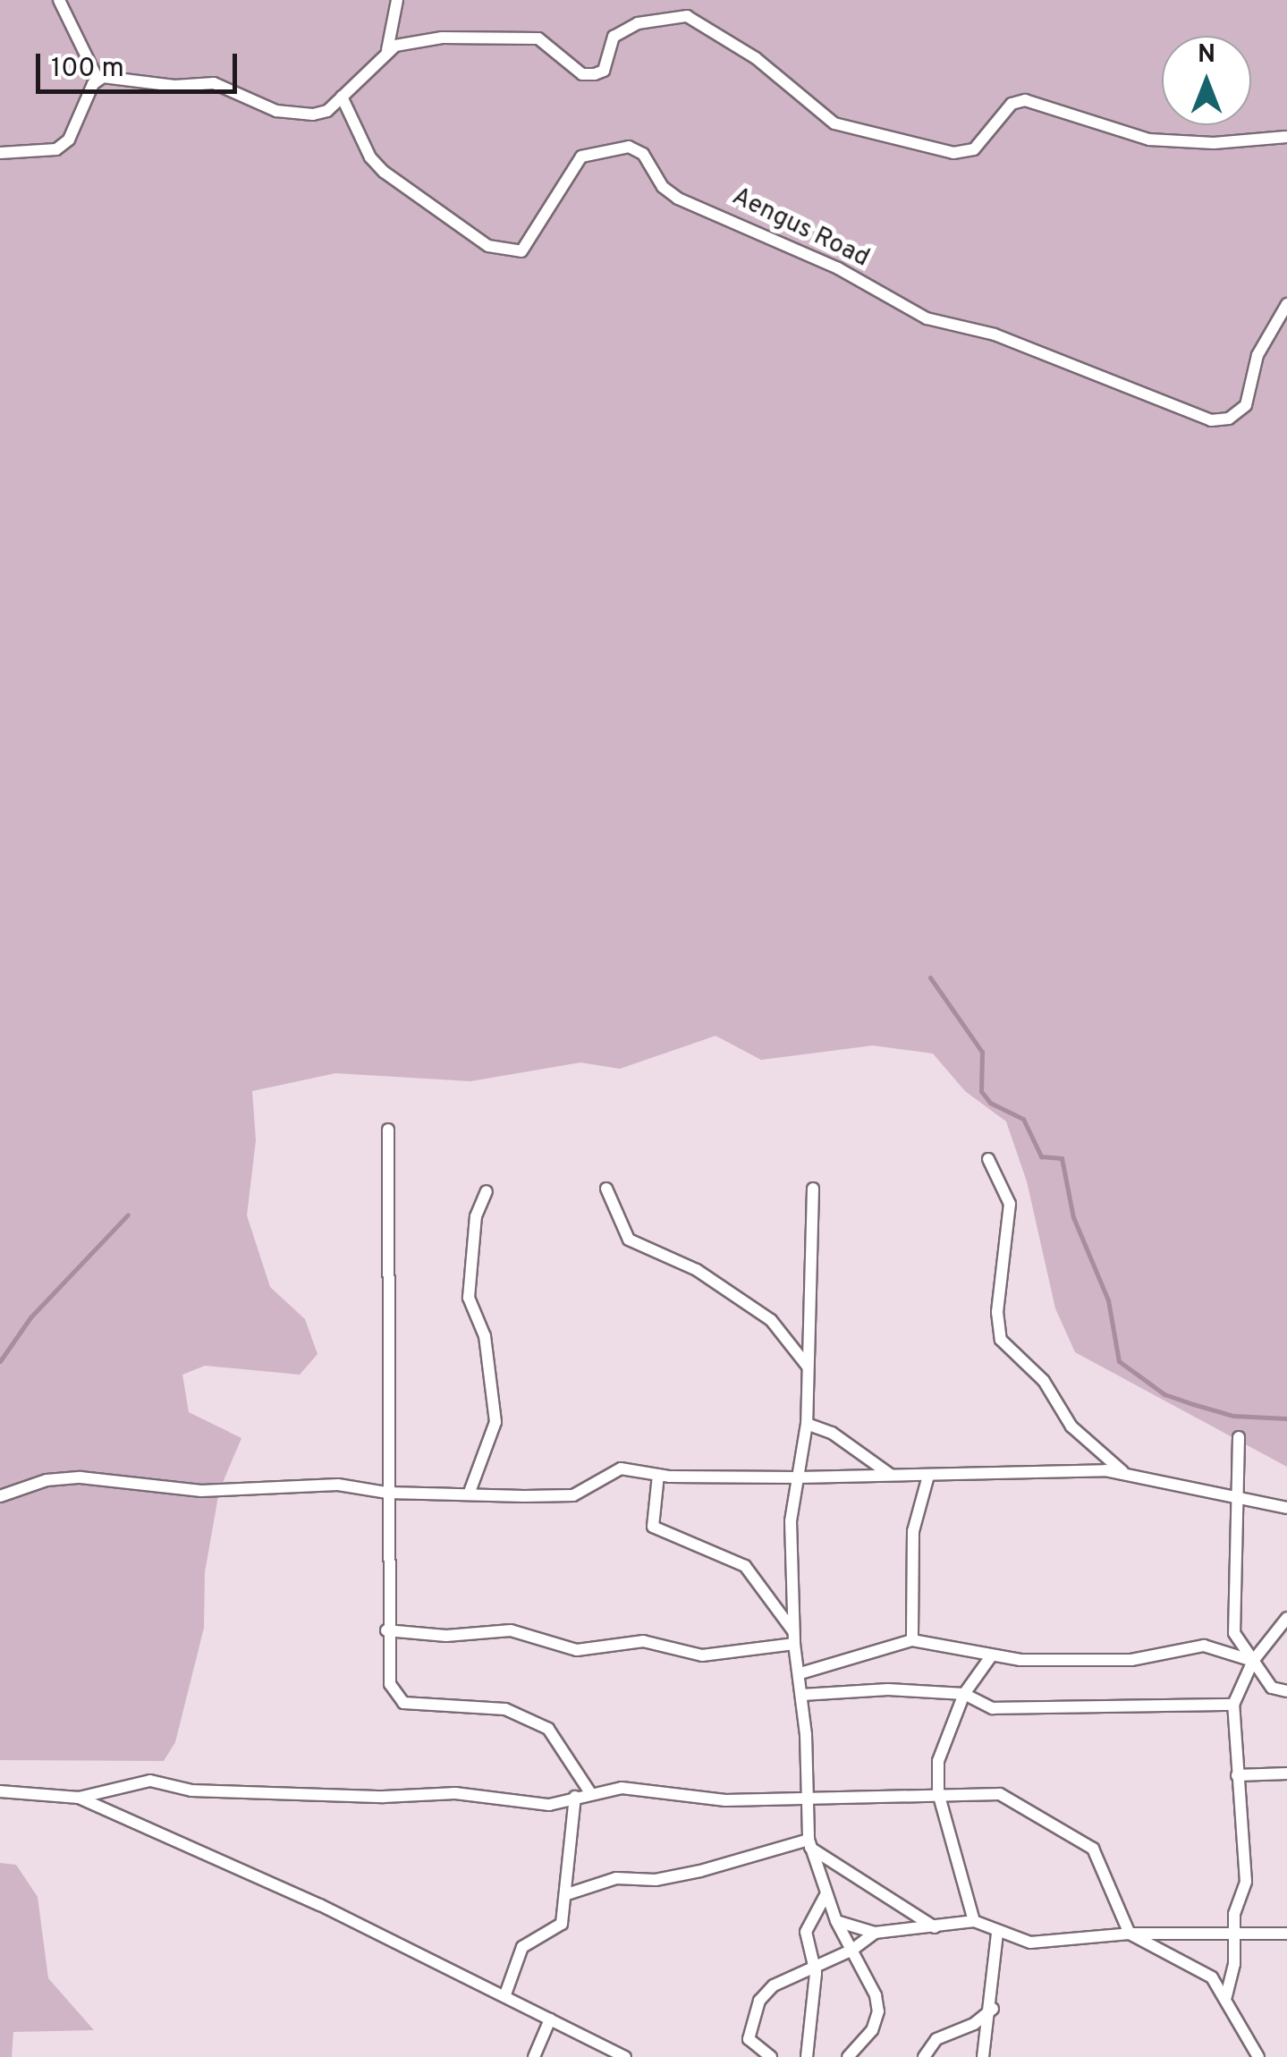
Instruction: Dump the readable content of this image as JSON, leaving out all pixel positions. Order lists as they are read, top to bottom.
{
  "streets": {
    "street": ["Aengus Road"]
  },
  "scale_bar": "100 m",
  "north": "top"
}
